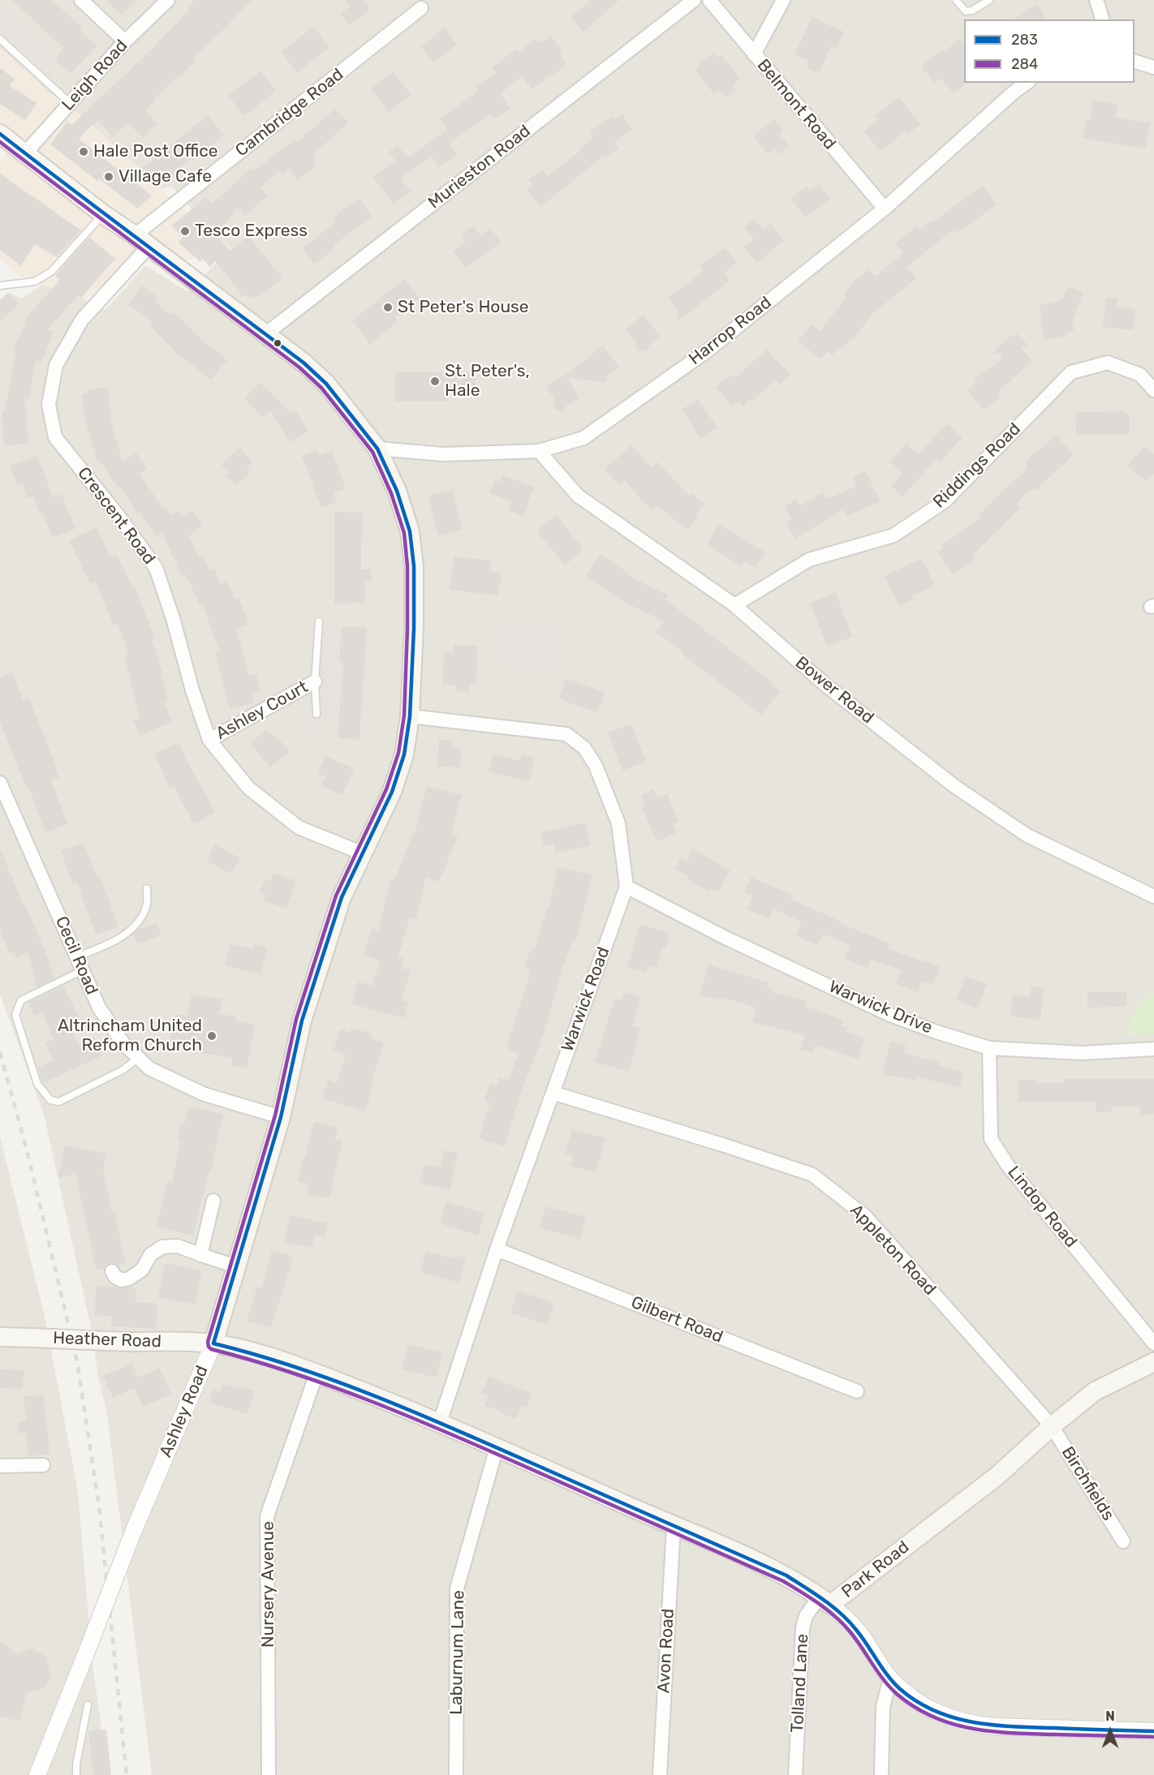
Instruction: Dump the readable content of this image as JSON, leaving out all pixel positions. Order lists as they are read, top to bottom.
{
  "streets": {
    "main road": ["Heather Road", "Ashley Road", "Park Road"],
    "street": [
      "Leigh Road",
      "Belmont Road",
      "Cambridge Road",
      "Murieston Road",
      "Harrop Road",
      "Riddings Road",
      "Crescent Road",
      "Bower Road",
      "Ashley Court",
      "Cecil Road",
      "Warwick Road",
      "Warwick Drive",
      "Lindop Road",
      "Appleton Road",
      "Gilbert Road",
      "Birchfields",
      "Nursery Avenue",
      "Avon Road",
      "Laburnum Lane",
      "Tolland Lane"
    ]
  },
  "crossings": [
    ["Leigh Road", "Ashley Road"],
    ["Belmont Road", "Harrop Road"],
    ["Cambridge Road", "Crescent Road"],
    ["Cambridge Road", "Ashley Road"],
    ["Murieston Road", "Ashley Road"],
    ["Harrop Road", "Bower Road"],
    ["Harrop Road", "Ashley Road"],
    ["Riddings Road", "Bower Road"],
    ["Crescent Road", "Ashley Court"],
    ["Crescent Road", "Ashley Road"],
    ["Cecil Road", "Ashley Road"],
    ["Warwick Road", "Warwick Drive"],
    ["Warwick Road", "Appleton Road"],
    ["Warwick Road", "Gilbert Road"],
    ["Warwick Road", "Ashley Road"],
    ["Warwick Road", "Park Road"],
    ["Warwick Drive", "Lindop Road"],
    ["Appleton Road", "Birchfields"],
    ["Appleton Road", "Park Road"],
    ["Heather Road", "Ashley Road"],
    ["Heather Road", "Park Road"],
    ["Ashley Road", "Park Road"],
    ["Birchfields", "Park Road"],
    ["Park Road", "Nursery Avenue"],
    ["Park Road", "Avon Road"],
    ["Park Road", "Laburnum Lane"],
    ["Park Road", "Tolland Lane"]
  ],
  "places": [
    "Hale Post Office",
    "Village Cafe",
    "Tesco Express",
    "St Peter's House",
    "St. Peter's, Hale",
    "Altrincham United Reform Church"
  ],
  "lines": ["transit line 283", "transit line 284"],
  "legend": ["283", "284"],
  "north": "top"
}
